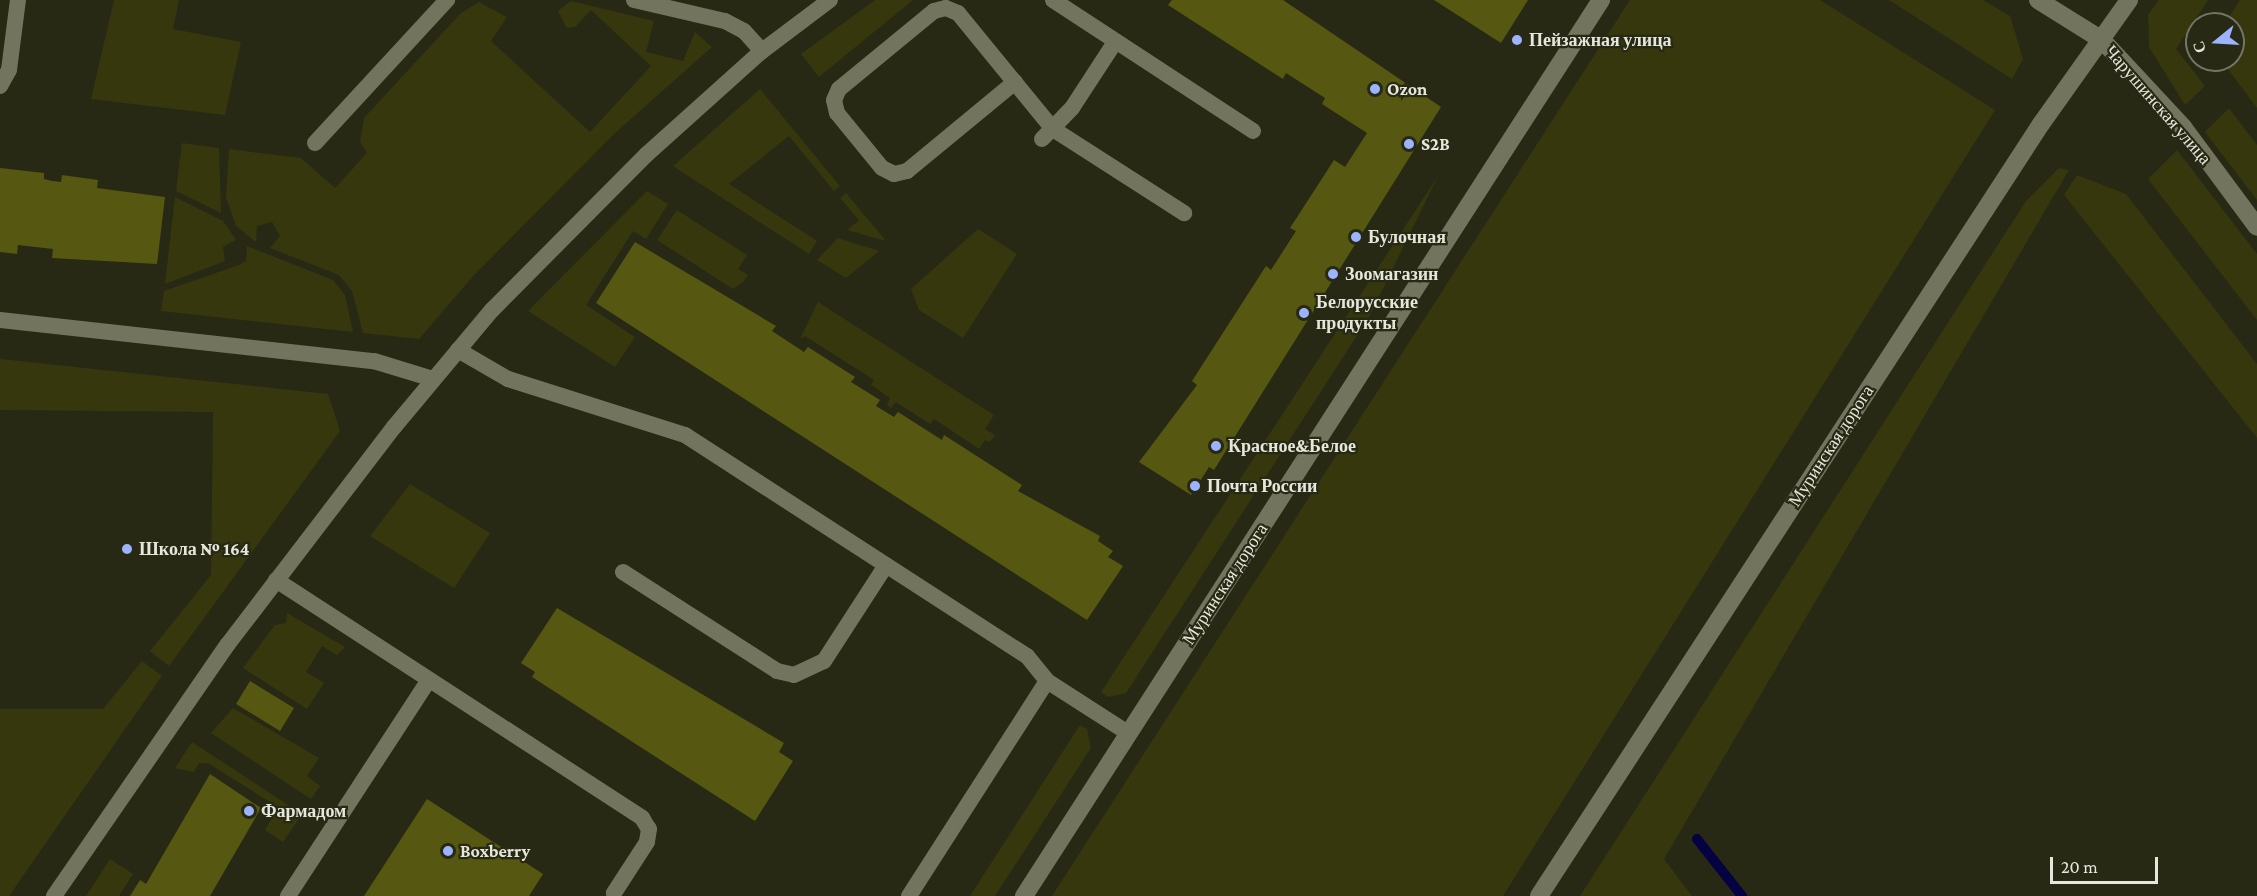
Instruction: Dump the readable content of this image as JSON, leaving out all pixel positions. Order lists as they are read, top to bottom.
{
  "streets": {
    "street": ["Чарушинская улица", "Муринская дорога"]
  },
  "crossings": [
    ["Чарушинская улица", "Муринская дорога"]
  ],
  "places": [
    "Пейзажная улица",
    "Ozon",
    "S2B",
    "Булочная",
    "Зоомагазин",
    "Белорусские продукты",
    "Красное&Белое",
    "Почта России",
    "Школа № 164",
    "Фармадом",
    "Boxberry"
  ],
  "scale_bar": "20 m",
  "north": "left"
}
